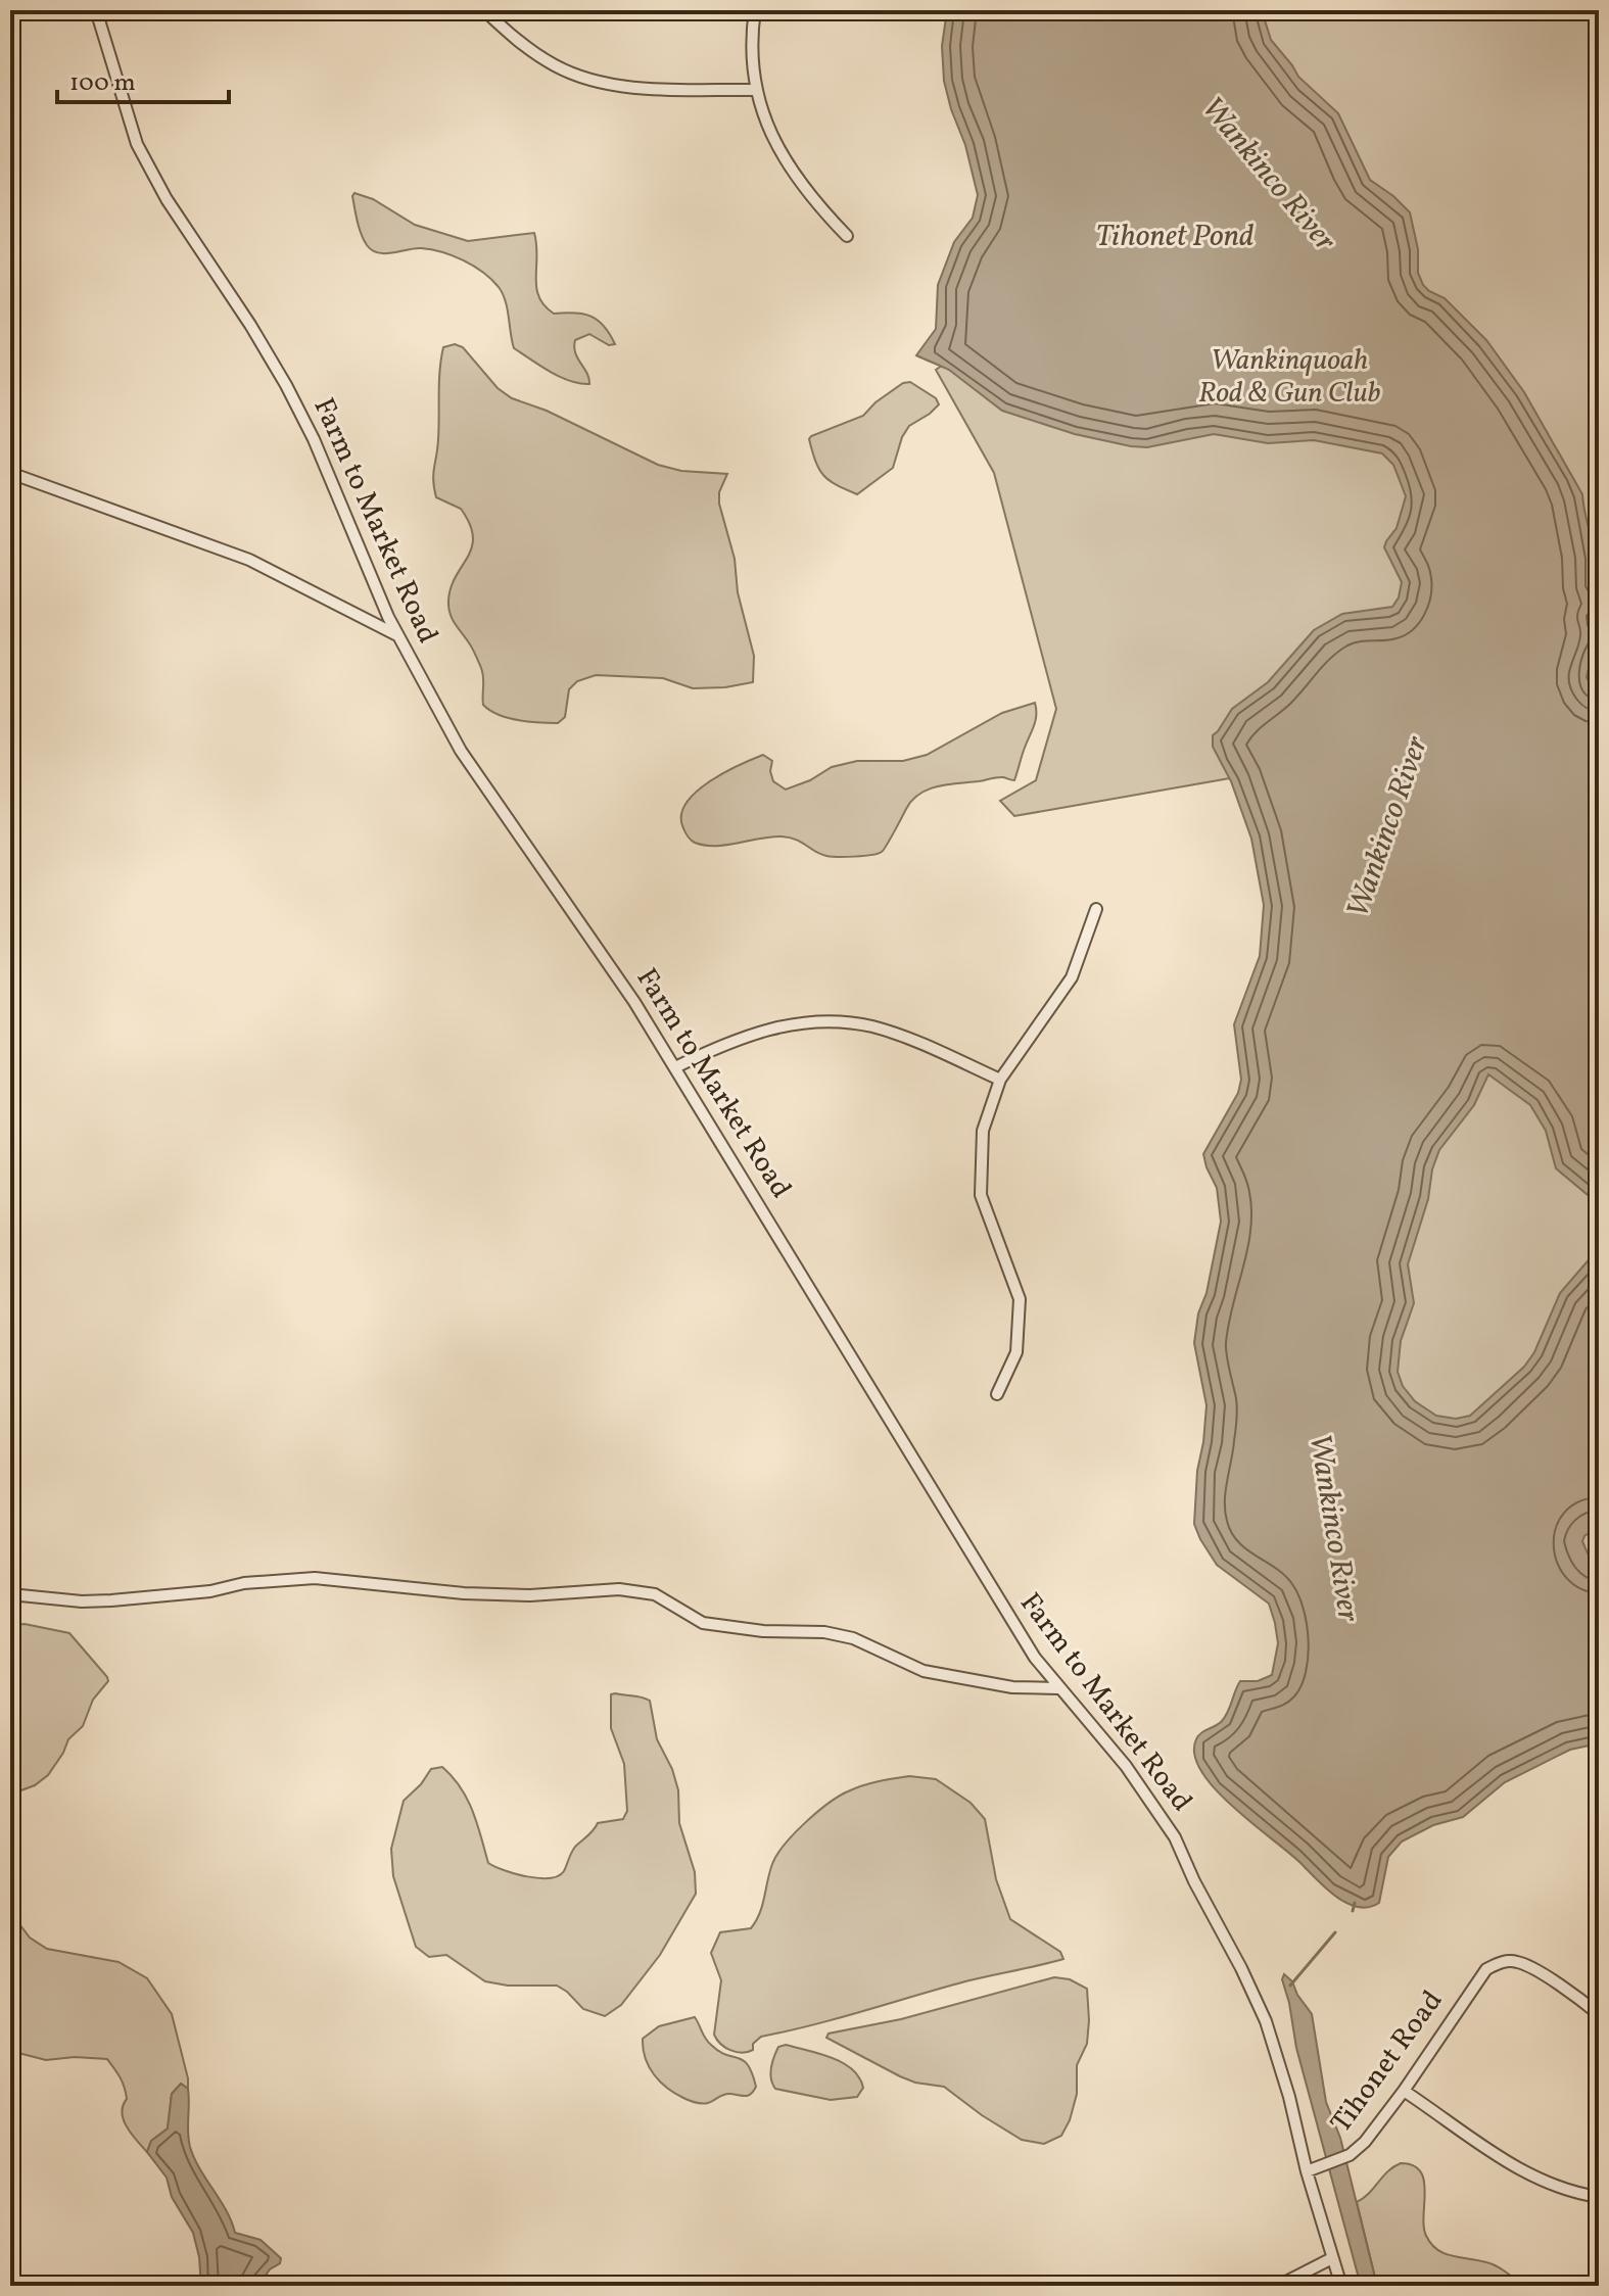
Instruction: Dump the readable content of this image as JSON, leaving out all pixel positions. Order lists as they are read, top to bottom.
{
  "streets": {
    "street": ["Farm to Market Road", "Tihonet Road"]
  },
  "crossings": [
    ["Farm to Market Road", "Tihonet Road"]
  ],
  "water": ["Wankinco River", "Tihonet Pond"],
  "parks": ["Wankinquoah Rod & Gun Club"],
  "scale_bar": "100 m"
}
